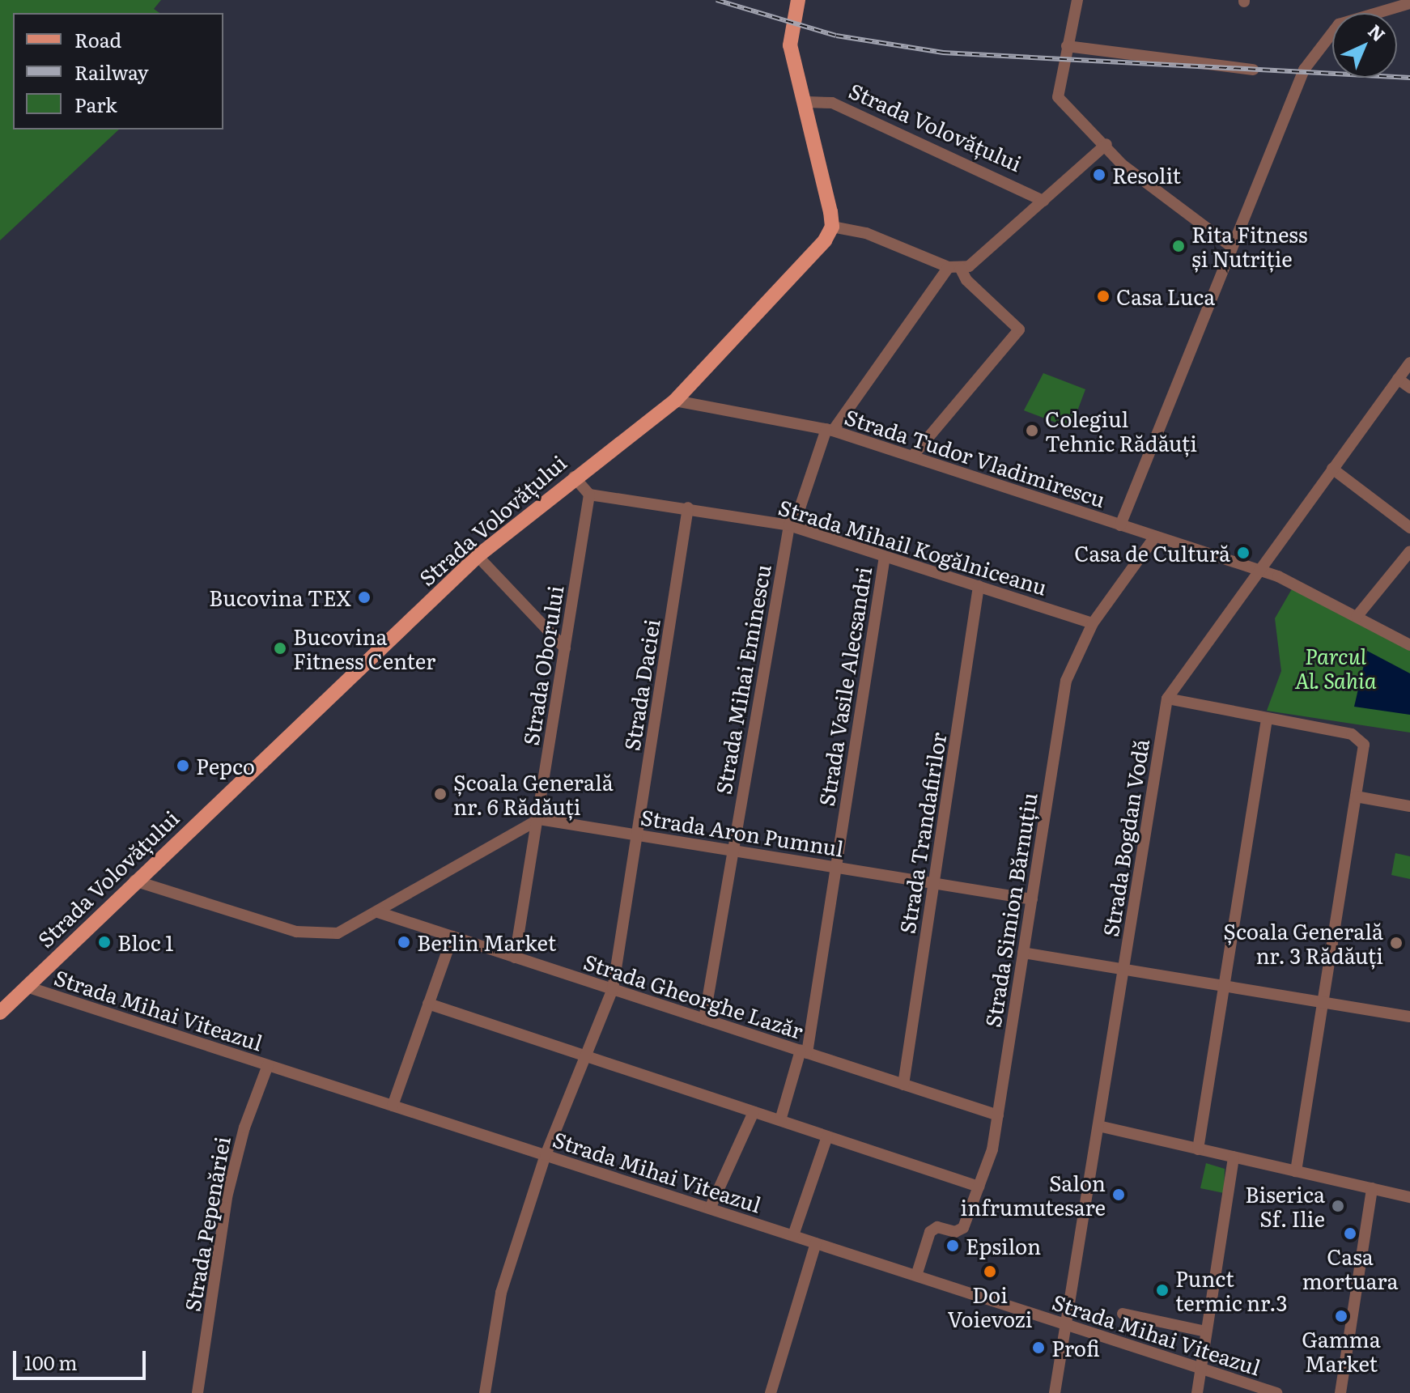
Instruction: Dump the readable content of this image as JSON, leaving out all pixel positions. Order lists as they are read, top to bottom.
{
  "streets": {
    "main road": ["Strada Volovățului"],
    "street": [
      "Strada Tudor Vladimirescu",
      "Strada Mihail Kogălniceanu",
      "Strada Oborului",
      "Strada Mihai Eminescu",
      "Strada Daciei",
      "Strada Vasile Alecsandri",
      "Strada Aron Pumnul",
      "Strada Trandafirilor",
      "Strada Bogdan Vodă",
      "Strada Simion Bărnuțiu",
      "Strada Gheorghe Lazăr",
      "Strada Mihai Viteazul",
      "Strada Pepenăriei"
    ]
  },
  "crossings": [
    ["Strada Volovățului", "Strada Tudor Vladimirescu"],
    ["Strada Volovățului", "Strada Mihai Viteazul"],
    ["Strada Tudor Vladimirescu", "Strada Mihai Eminescu"],
    ["Strada Tudor Vladimirescu", "Strada Bogdan Vodă"],
    ["Strada Tudor Vladimirescu", "Strada Simion Bărnuțiu"],
    ["Strada Mihail Kogălniceanu", "Strada Oborului"],
    ["Strada Mihail Kogălniceanu", "Strada Mihai Eminescu"],
    ["Strada Mihail Kogălniceanu", "Strada Daciei"],
    ["Strada Mihail Kogălniceanu", "Strada Vasile Alecsandri"],
    ["Strada Mihail Kogălniceanu", "Strada Trandafirilor"],
    ["Strada Mihail Kogălniceanu", "Strada Simion Bărnuțiu"],
    ["Strada Oborului", "Strada Aron Pumnul"],
    ["Strada Oborului", "Strada Gheorghe Lazăr"],
    ["Strada Mihai Eminescu", "Strada Aron Pumnul"],
    ["Strada Mihai Eminescu", "Strada Gheorghe Lazăr"],
    ["Strada Daciei", "Strada Aron Pumnul"],
    ["Strada Daciei", "Strada Gheorghe Lazăr"],
    ["Strada Daciei", "Strada Mihai Viteazul"],
    ["Strada Vasile Alecsandri", "Strada Aron Pumnul"],
    ["Strada Vasile Alecsandri", "Strada Gheorghe Lazăr"],
    ["Strada Aron Pumnul", "Strada Trandafirilor"],
    ["Strada Aron Pumnul", "Strada Simion Bărnuțiu"],
    ["Strada Trandafirilor", "Strada Gheorghe Lazăr"],
    ["Strada Bogdan Vodă", "Strada Mihai Viteazul"],
    ["Strada Simion Bărnuțiu", "Strada Gheorghe Lazăr"],
    ["Strada Simion Bărnuțiu", "Strada Mihai Viteazul"],
    ["Strada Mihai Viteazul", "Strada Pepenăriei"]
  ],
  "parks": ["Parcul Al. Sahia"],
  "places": [
    "Resolit",
    "Rita Fitness și Nutriție",
    "Casa Luca",
    "Colegiul Tehnic Rădăuți",
    "Casa de Cultură",
    "Bucovina TEX",
    "Bucovina Fitness Center",
    "Pepco",
    "Școala Generală nr. 6 Rădăuți",
    "Bloc 1",
    "Berlin Market",
    "Școala Generală nr. 3 Rădăuți",
    "Salon infrumutesare",
    "Biserica Sf. Ilie",
    "Casa mortuara",
    "Epsilon",
    "Doi Voievozi",
    "Punct termic nr.3",
    "Gamma Market",
    "Profi"
  ],
  "legend": ["Road", "Railway", "Park"],
  "scale_bar": "100 m",
  "north": "top right"
}
